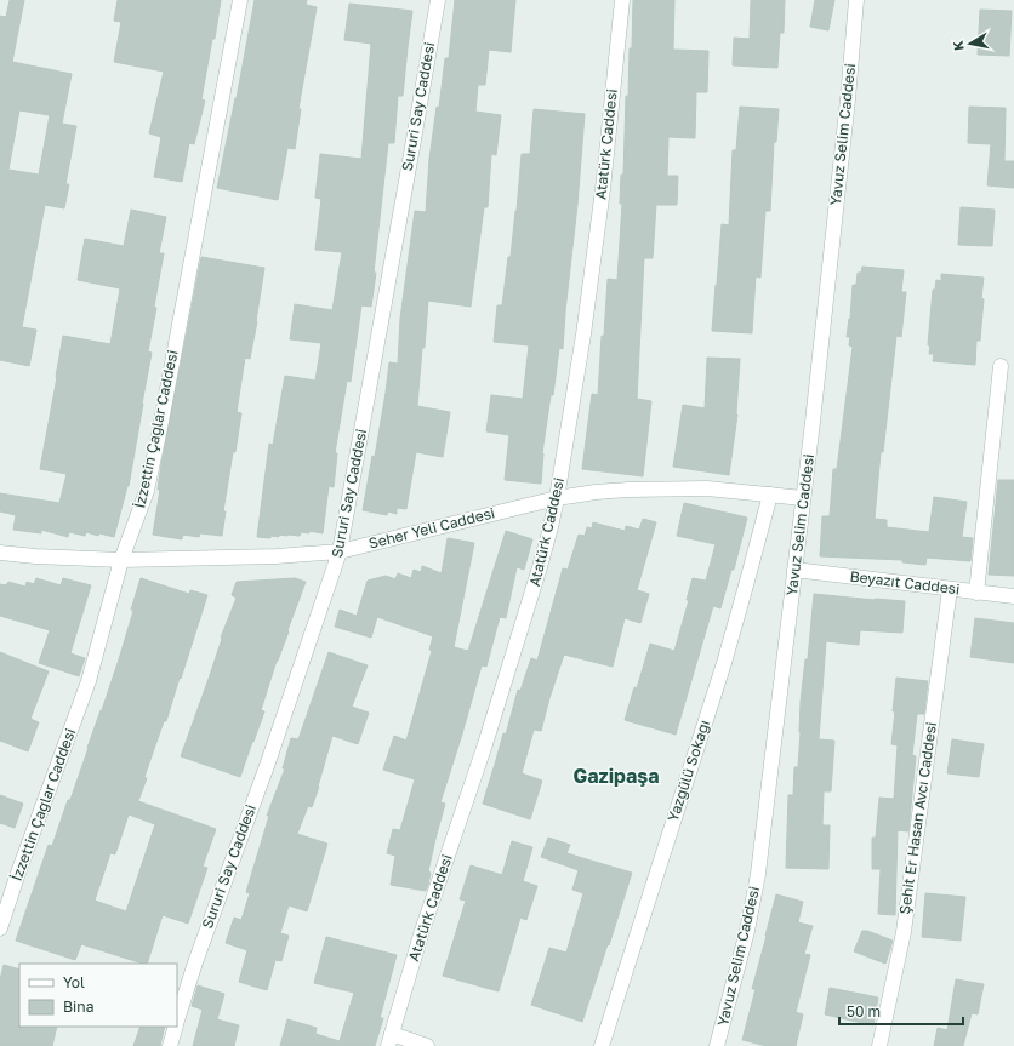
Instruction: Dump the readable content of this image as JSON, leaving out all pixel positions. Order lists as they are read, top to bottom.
{
  "streets": {
    "street": [
      "Sururi Say Caddesi",
      "Yavuz Selim Caddesi",
      "Atatürk Caddesi",
      "İzzettin Çağlar Caddesi",
      "Seher Yeli Caddesi",
      "Beyazıt Caddesi",
      "Yazgülü Sokağı",
      "Şehit Er Hasan Avcı Caddesi"
    ]
  },
  "crossings": [
    ["Sururi Say Caddesi", "Seher Yeli Caddesi"],
    ["Yavuz Selim Caddesi", "Seher Yeli Caddesi"],
    ["Yavuz Selim Caddesi", "Beyazıt Caddesi"],
    ["Atatürk Caddesi", "Seher Yeli Caddesi"],
    ["İzzettin Çağlar Caddesi", "Seher Yeli Caddesi"],
    ["Seher Yeli Caddesi", "Yazgülü Sokağı"],
    ["Beyazıt Caddesi", "Şehit Er Hasan Avcı Caddesi"]
  ],
  "districts": ["Gazipaşa"],
  "legend": ["Yol", "Bina"],
  "scale_bar": "50 m",
  "north": "left"
}
